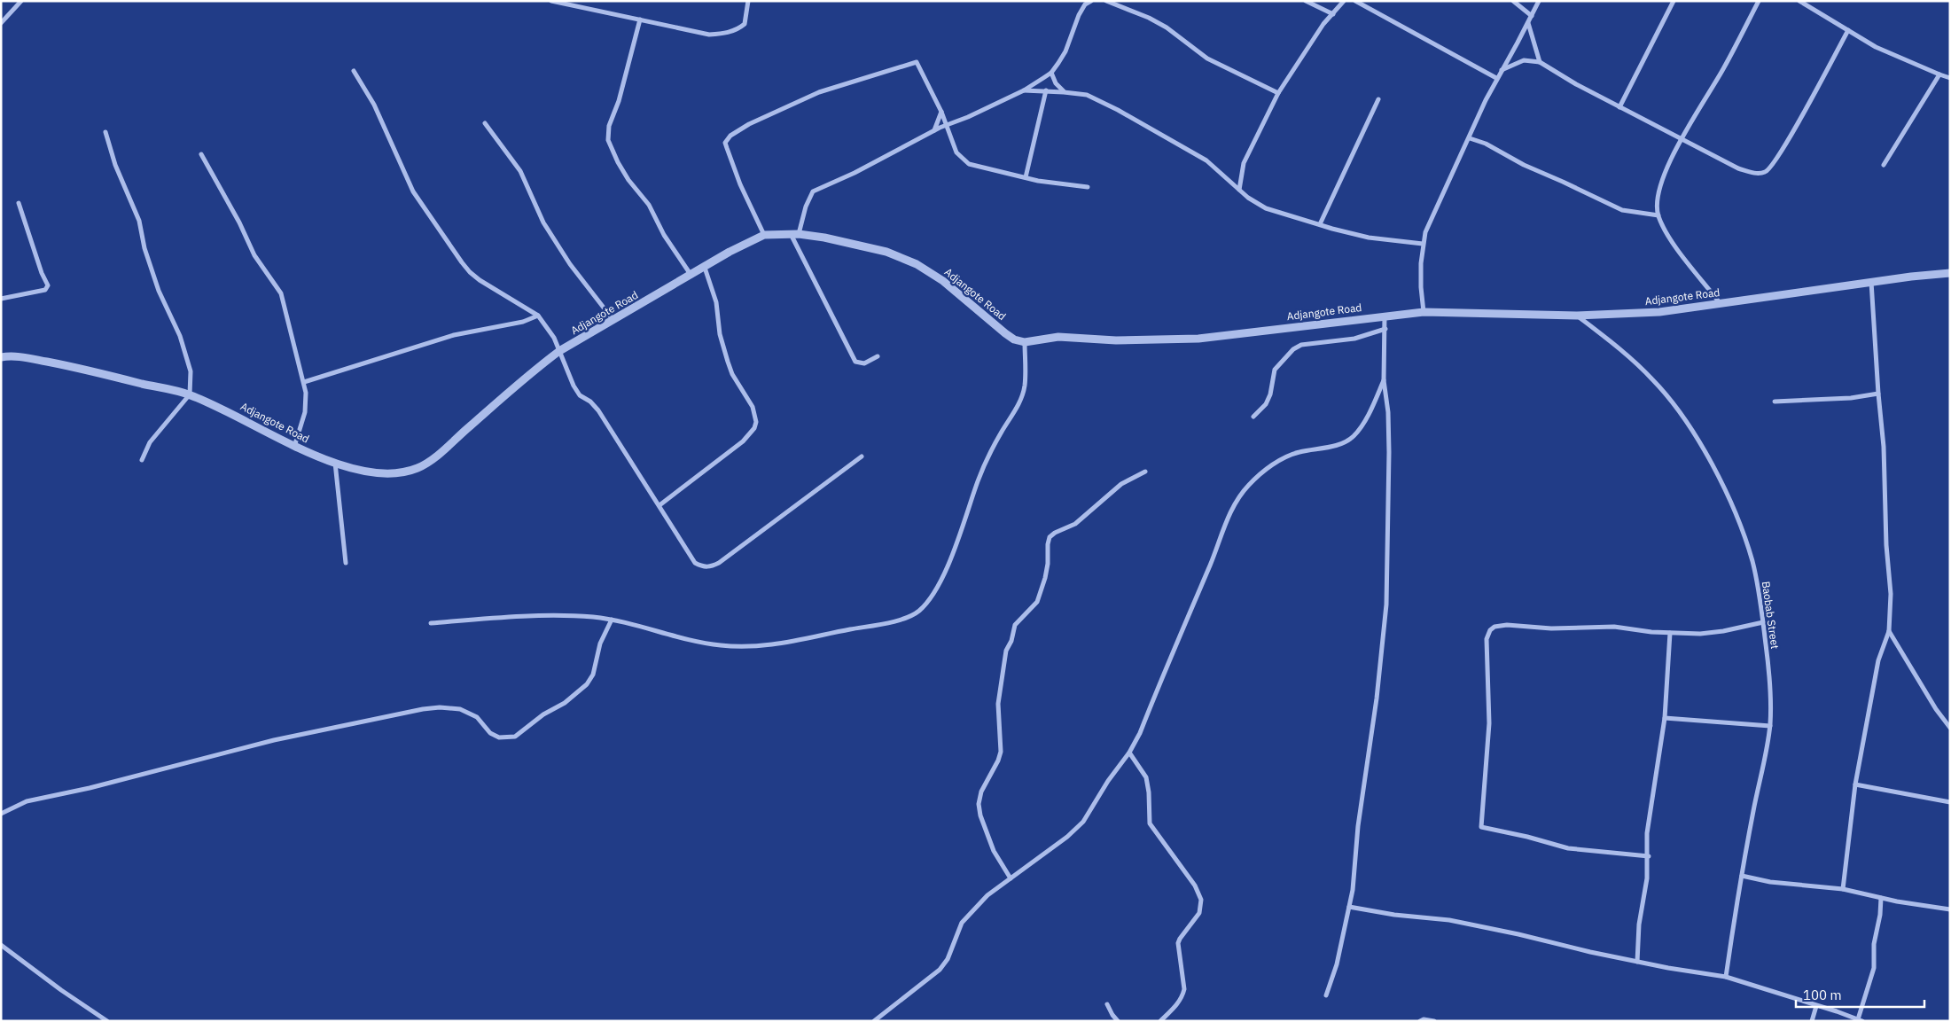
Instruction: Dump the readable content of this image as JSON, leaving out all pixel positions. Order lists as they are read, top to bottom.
{
  "streets": {
    "street": ["Adjangote Road", "Baobab Street"]
  },
  "crossings": [
    ["Adjangote Road", "Baobab Street"]
  ],
  "scale_bar": "100 m"
}
